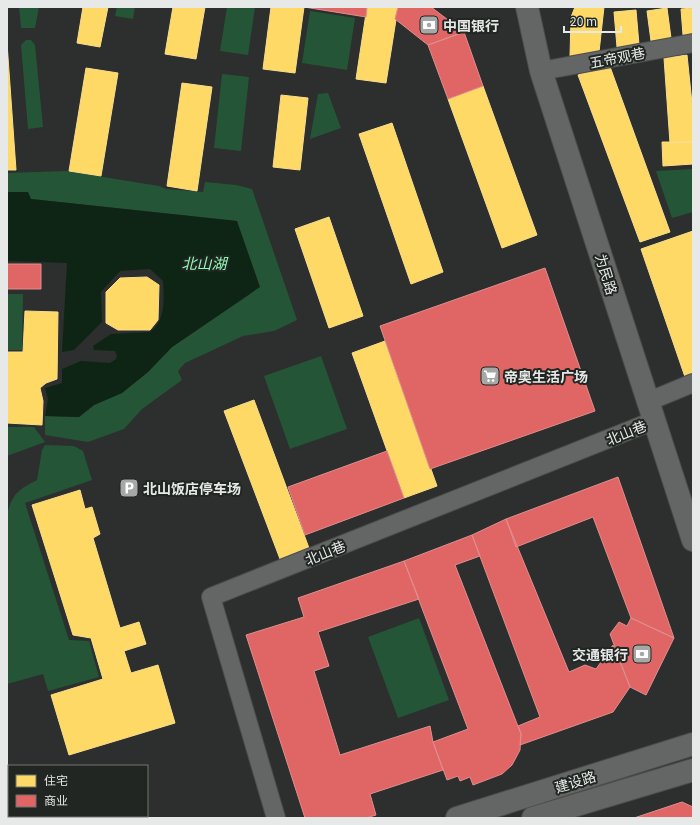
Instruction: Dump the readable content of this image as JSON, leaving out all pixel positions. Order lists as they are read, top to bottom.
{
  "streets": {
    "street": [
      "五帝观巷",
      "为民路",
      "北山巷",
      "建设路"
    ]
  },
  "crossings": [
    ["五帝观巷", "为民路"],
    ["为民路", "北山巷"]
  ],
  "water": ["北山湖"],
  "places": {
    "bank": ["中国银行", "交通银行"],
    "supermarket": ["帝奥生活广场"],
    "parking": ["北山饭店停车场"]
  },
  "legend": ["住宅", "商业"],
  "scale_bar": "20 m"
}
